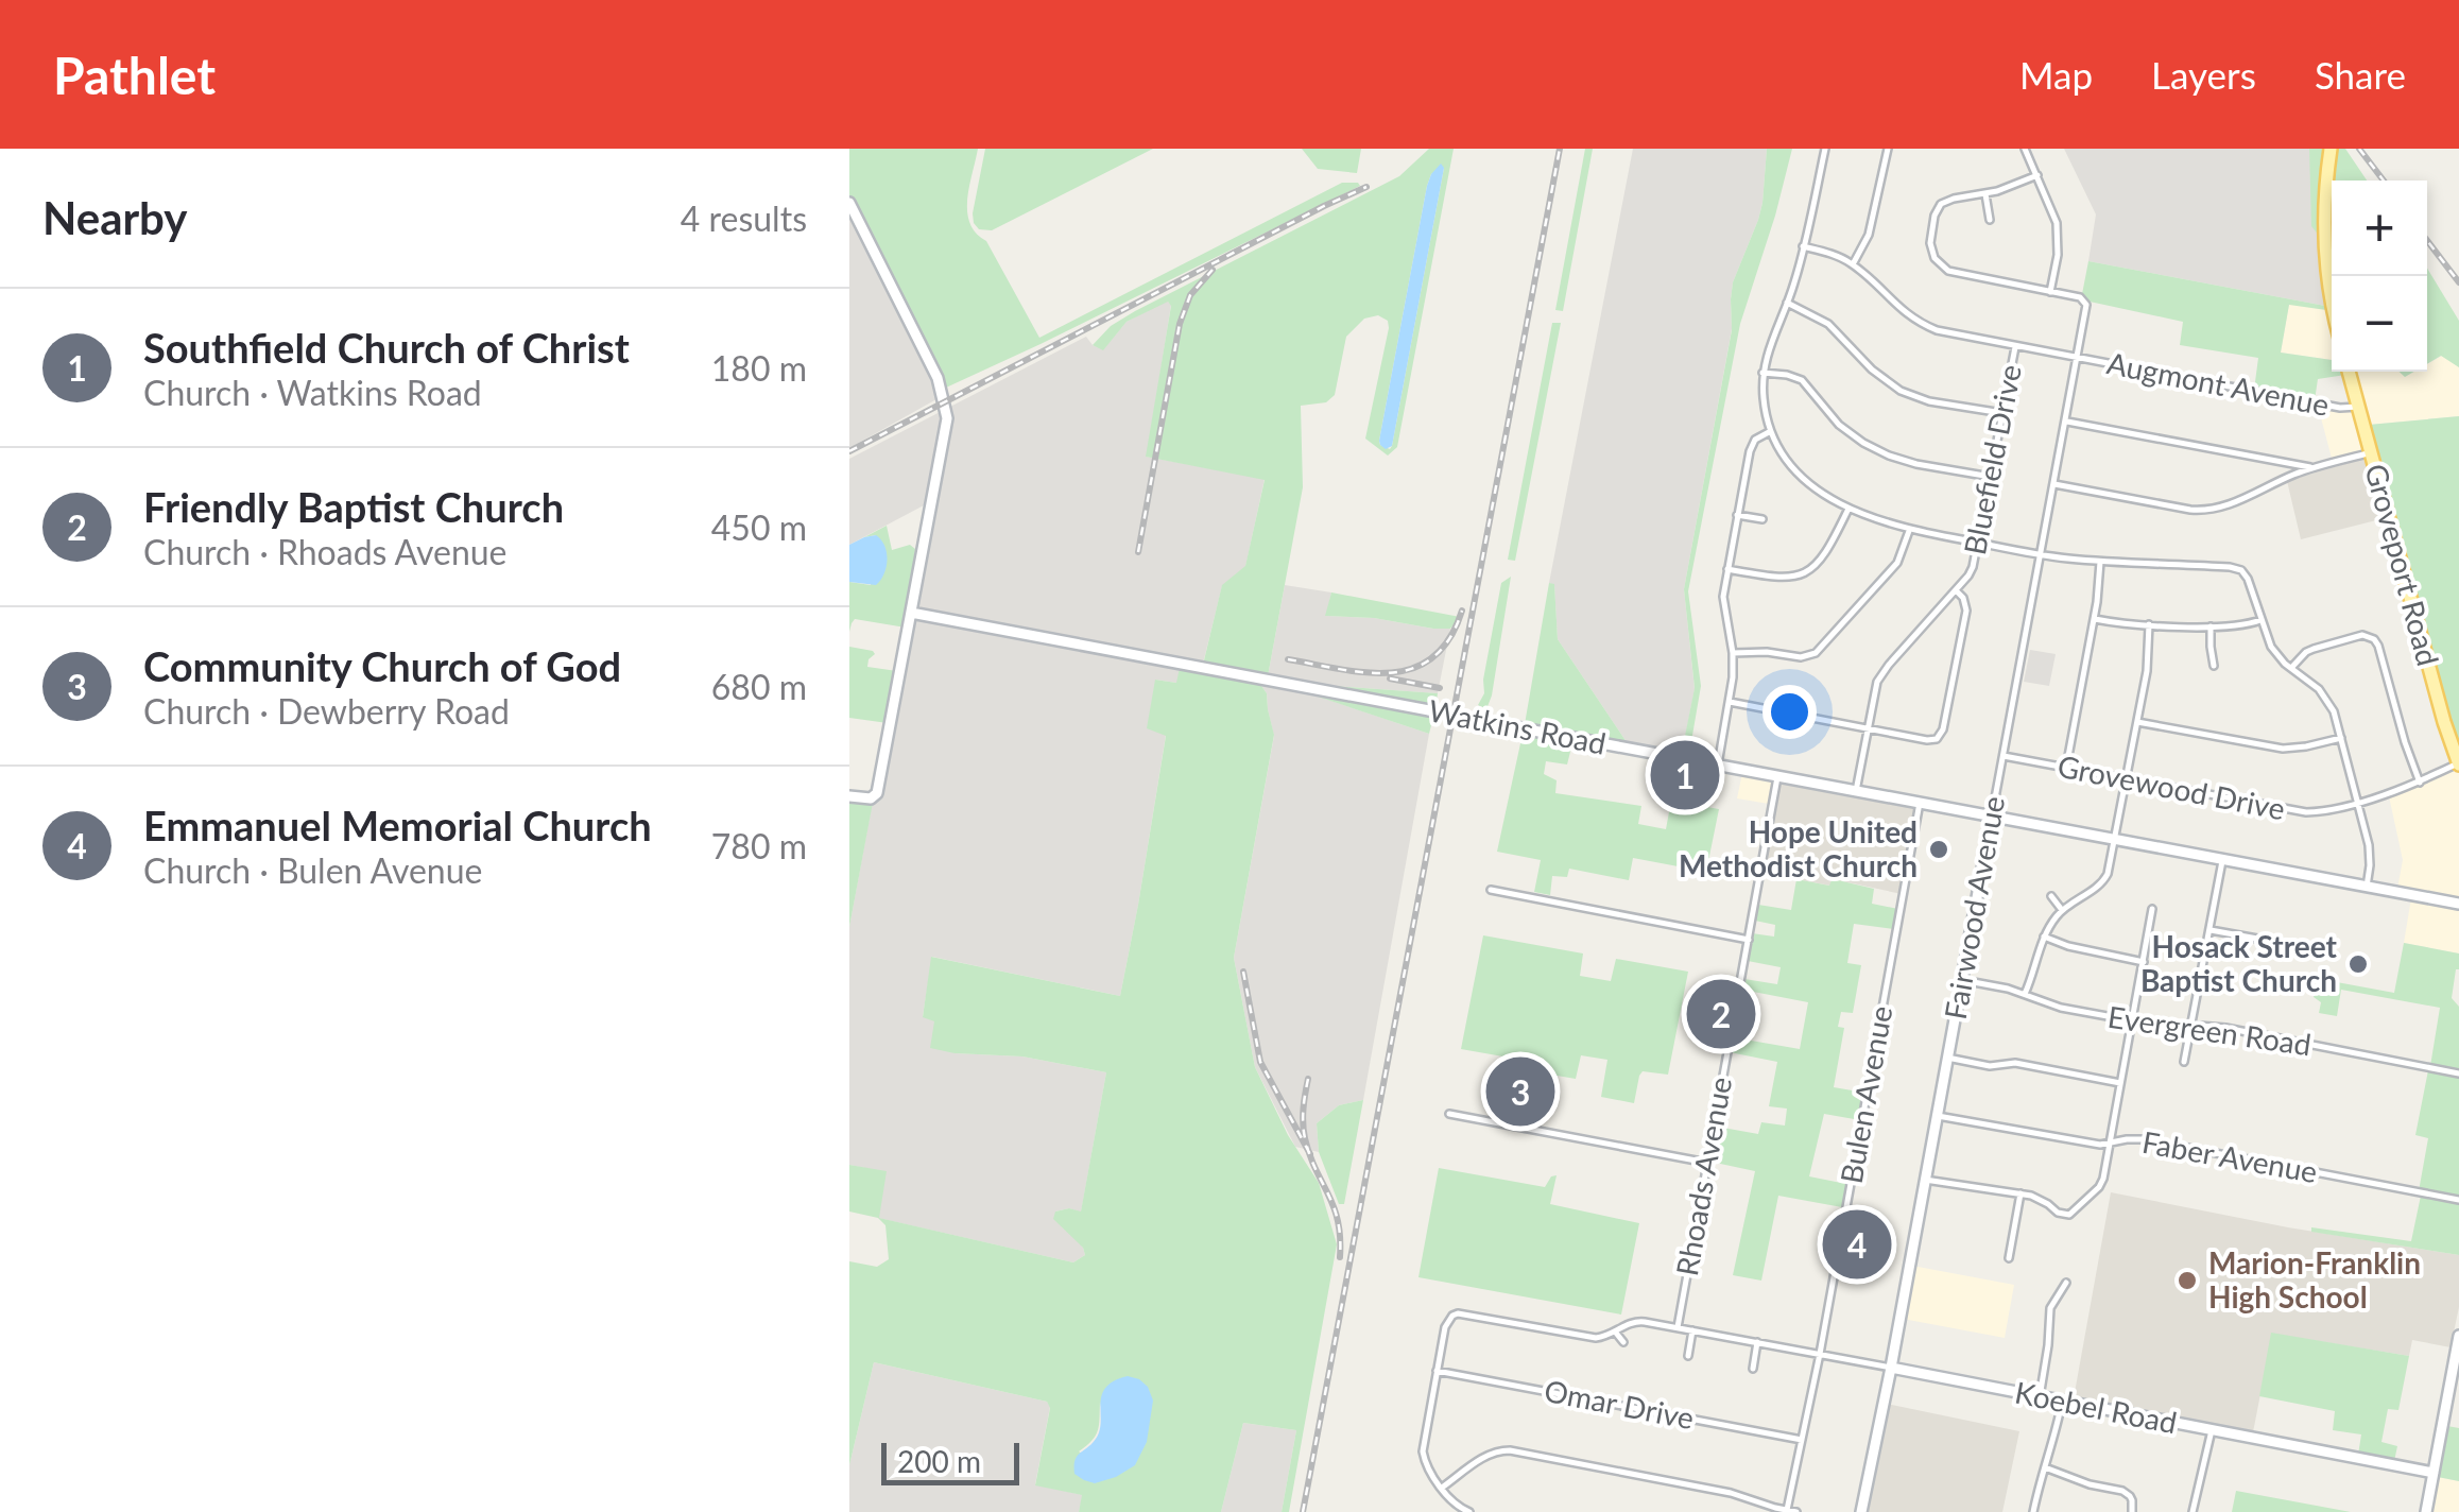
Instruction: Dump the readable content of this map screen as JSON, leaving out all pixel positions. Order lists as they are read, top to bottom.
{
  "streets": {
    "main road": ["Groveport Road"],
    "street": [
      "Augmont Avenue",
      "Bluefield Drive",
      "Watkins Road",
      "Grovewood Drive",
      "Fairwood Avenue",
      "Evergreen Road",
      "Bulen Avenue",
      "Faber Avenue",
      "Rhoads Avenue",
      "Omar Drive",
      "Koebel Road"
    ]
  },
  "crossings": [
    ["Augmont Avenue", "Bluefield Drive"],
    ["Augmont Avenue", "Groveport Road"],
    ["Augmont Avenue", "Fairwood Avenue"],
    ["Bluefield Drive", "Watkins Road"],
    ["Groveport Road", "Grovewood Drive"],
    ["Watkins Road", "Fairwood Avenue"],
    ["Watkins Road", "Bulen Avenue"],
    ["Watkins Road", "Rhoads Avenue"],
    ["Grovewood Drive", "Fairwood Avenue"],
    ["Fairwood Avenue", "Evergreen Road"],
    ["Fairwood Avenue", "Faber Avenue"],
    ["Fairwood Avenue", "Koebel Road"],
    ["Bulen Avenue", "Omar Drive"],
    ["Bulen Avenue", "Koebel Road"],
    ["Rhoads Avenue", "Koebel Road"],
    ["Omar Drive", "Koebel Road"]
  ],
  "places": ["Hope United Methodist Church", "Hosack Street Baptist Church", "Marion-Franklin High School"],
  "scale_bar": "200 m",
  "page": {
    "header": "Pathlet",
    "nav": ["Map", "Layers", "Share"],
    "heading": ["Nearby", "4 results"],
    "map_buttons": ["+", "−"],
    "list": [
      {
        "mark": "1",
        "name": "Southfield Church of Christ",
        "note": "Church · Watkins Road",
        "value": "180 m"
      },
      {
        "mark": "2",
        "name": "Friendly Baptist Church",
        "note": "Church · Rhoads Avenue",
        "value": "450 m"
      },
      {
        "mark": "3",
        "name": "Community Church of God",
        "note": "Church · Dewberry Road",
        "value": "680 m"
      },
      {
        "mark": "4",
        "name": "Emmanuel Memorial Church",
        "note": "Church · Bulen Avenue",
        "value": "780 m"
      }
    ],
    "pins": [
      "1",
      "2",
      "3",
      "4"
    ],
    "scale": "200 m"
  }
}
